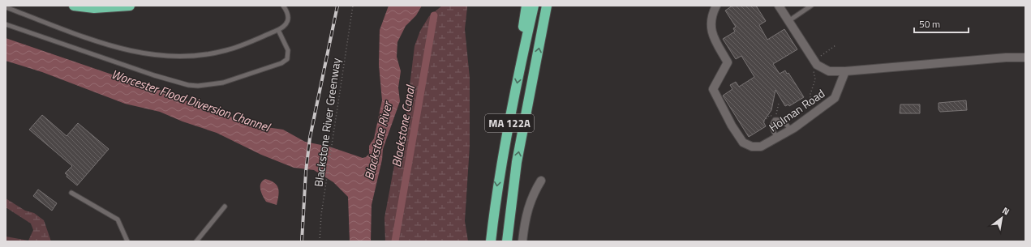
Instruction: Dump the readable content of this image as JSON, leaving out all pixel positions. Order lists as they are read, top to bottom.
{
  "streets": {
    "highway": ["MA 122A"],
    "street": ["Holman Road"],
    "path": ["Blackstone River Greenway"]
  },
  "water": ["Worcester Flood Diversion Channel", "Blackstone Canal", "Blackstone River"],
  "scale_bar": "50 m",
  "north": "top right"
}
